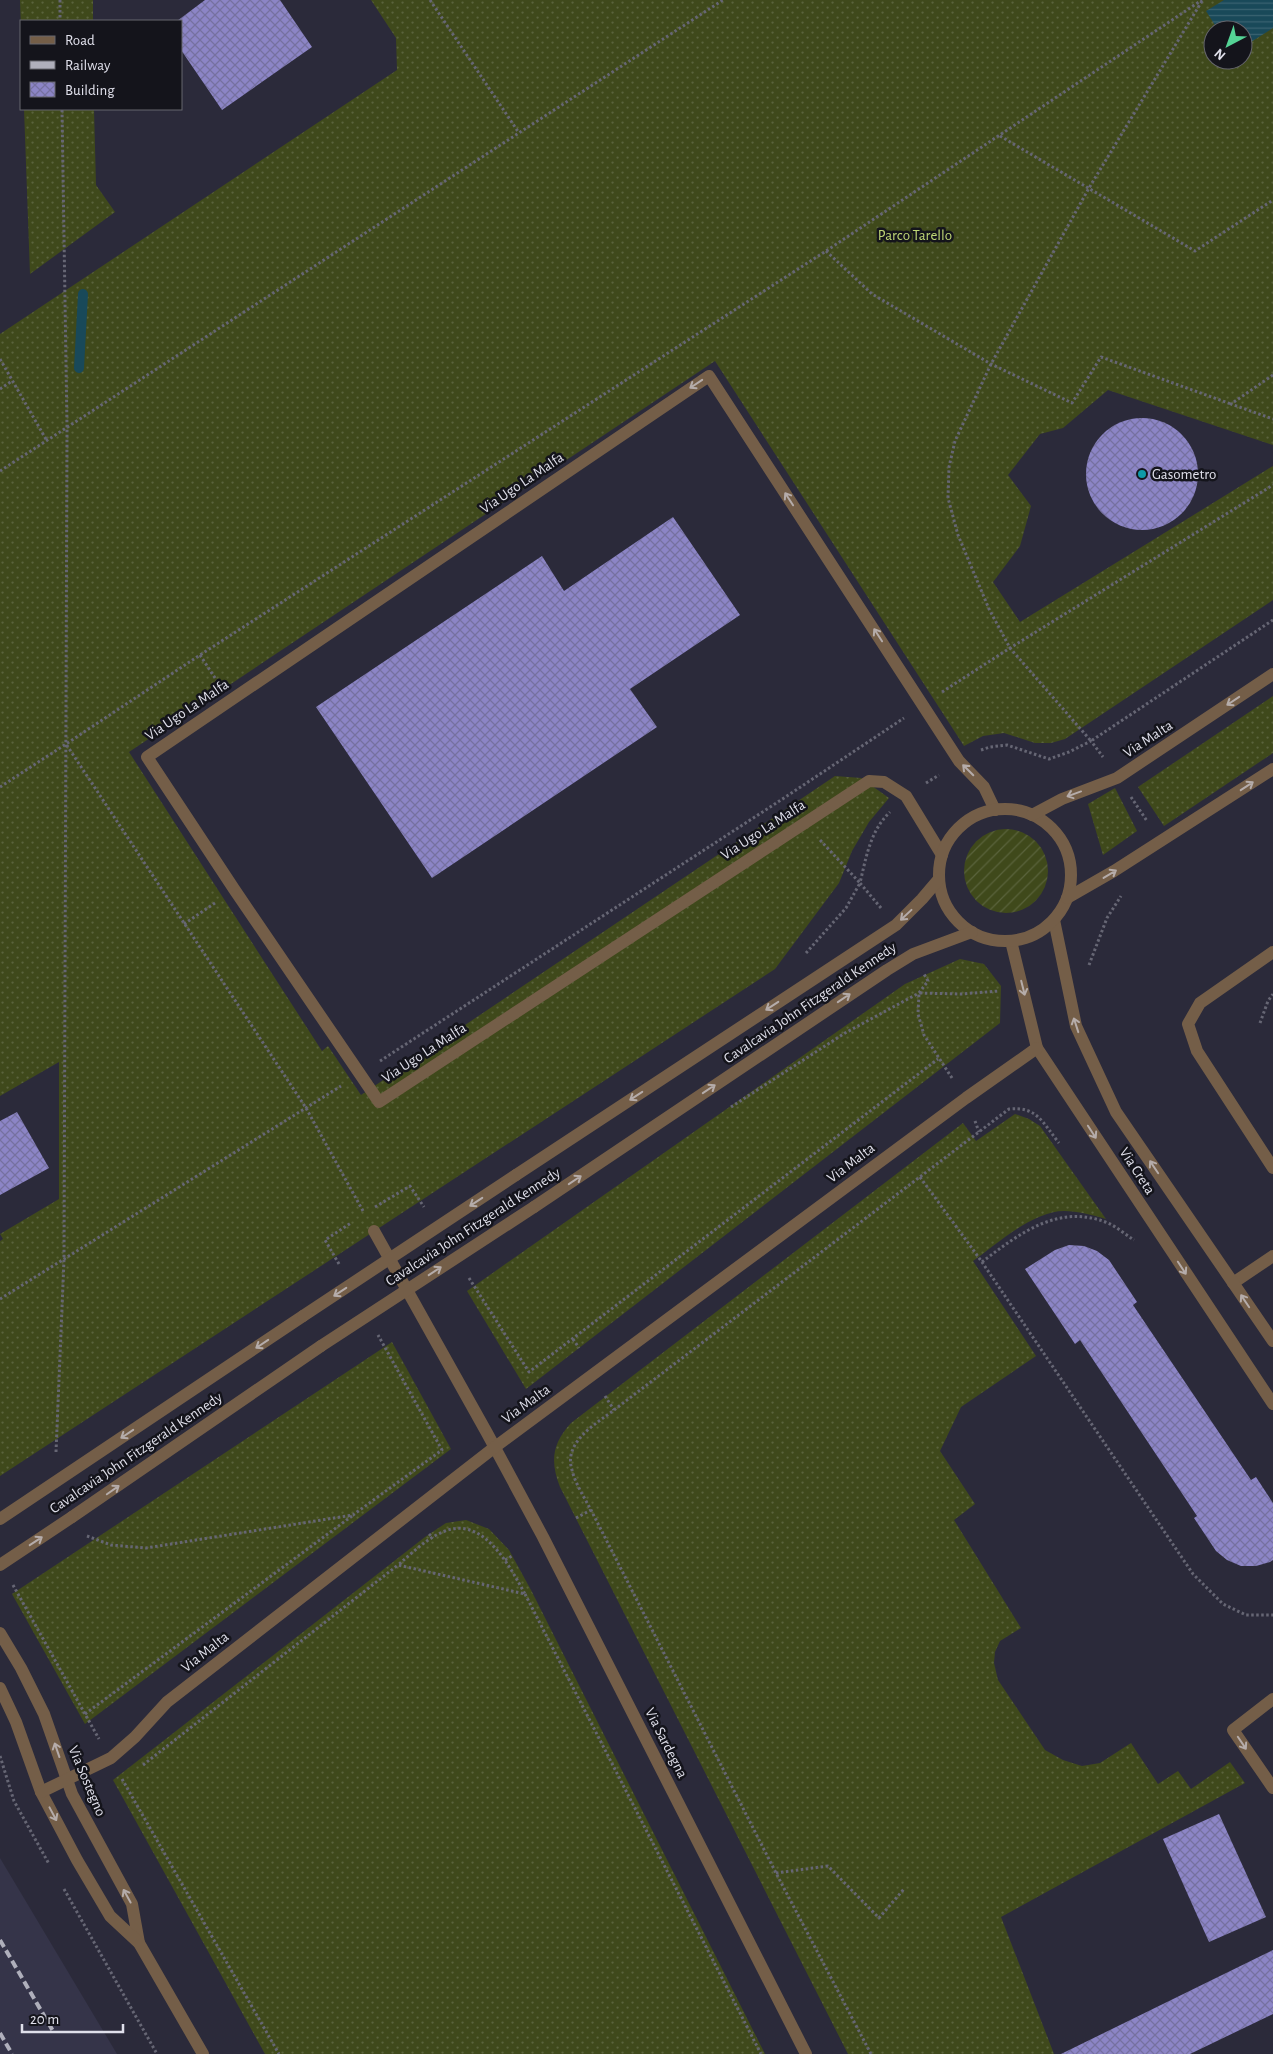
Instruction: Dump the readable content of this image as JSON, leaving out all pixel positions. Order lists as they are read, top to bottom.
{
  "streets": {
    "street": [
      "Via Ugo La Malfa",
      "Via Malta",
      "Cavalcavia John Fitzgerald Kennedy",
      "Via Creta",
      "Via Sardegna",
      "Via Sostegno"
    ]
  },
  "crossings": [
    ["Via Ugo La Malfa", "Via Malta"],
    ["Via Ugo La Malfa", "Cavalcavia John Fitzgerald Kennedy"],
    ["Via Ugo La Malfa", "Via Creta"],
    ["Via Malta", "Cavalcavia John Fitzgerald Kennedy"],
    ["Via Malta", "Via Creta"],
    ["Via Malta", "Via Sardegna"],
    ["Via Malta", "Via Sostegno"],
    ["Cavalcavia John Fitzgerald Kennedy", "Via Creta"]
  ],
  "parks": ["Parco Tarello"],
  "places": ["Gasometro"],
  "legend": ["Road", "Railway", "Building"],
  "scale_bar": "20 m",
  "north": "bottom left"
}
